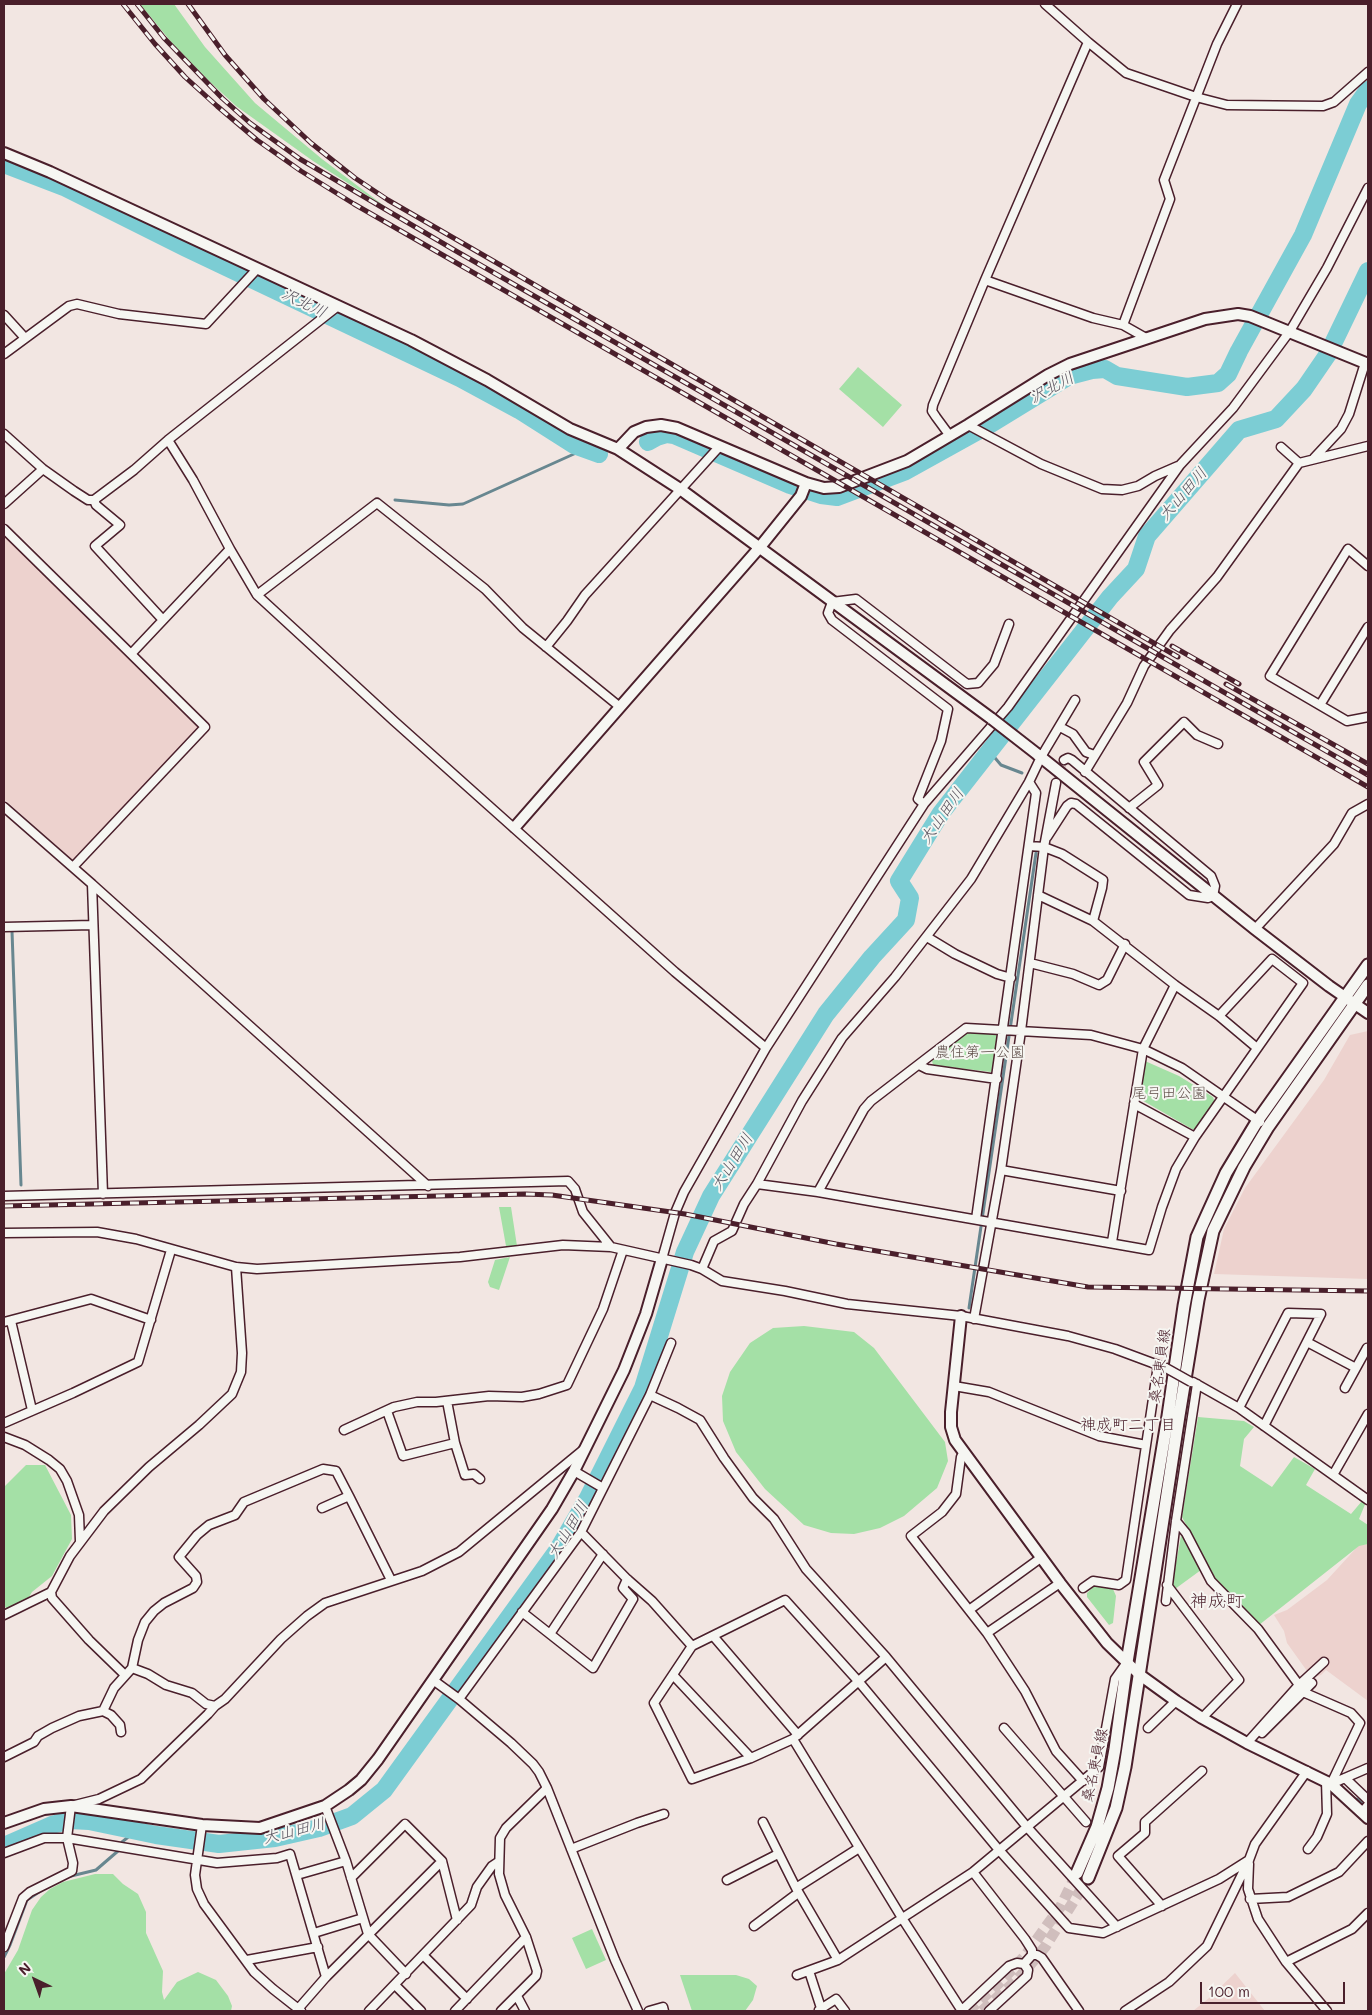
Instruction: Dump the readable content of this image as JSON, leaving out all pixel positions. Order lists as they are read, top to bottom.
{
  "streets": {
    "main road": ["桑名東員線"]
  },
  "districts": ["神成町二丁目", "神成町"],
  "water": ["沢北川", "大山田川"],
  "parks": ["農住第一公園", "尾弓田公園"],
  "scale_bar": "100 m",
  "north": "top left"
}
